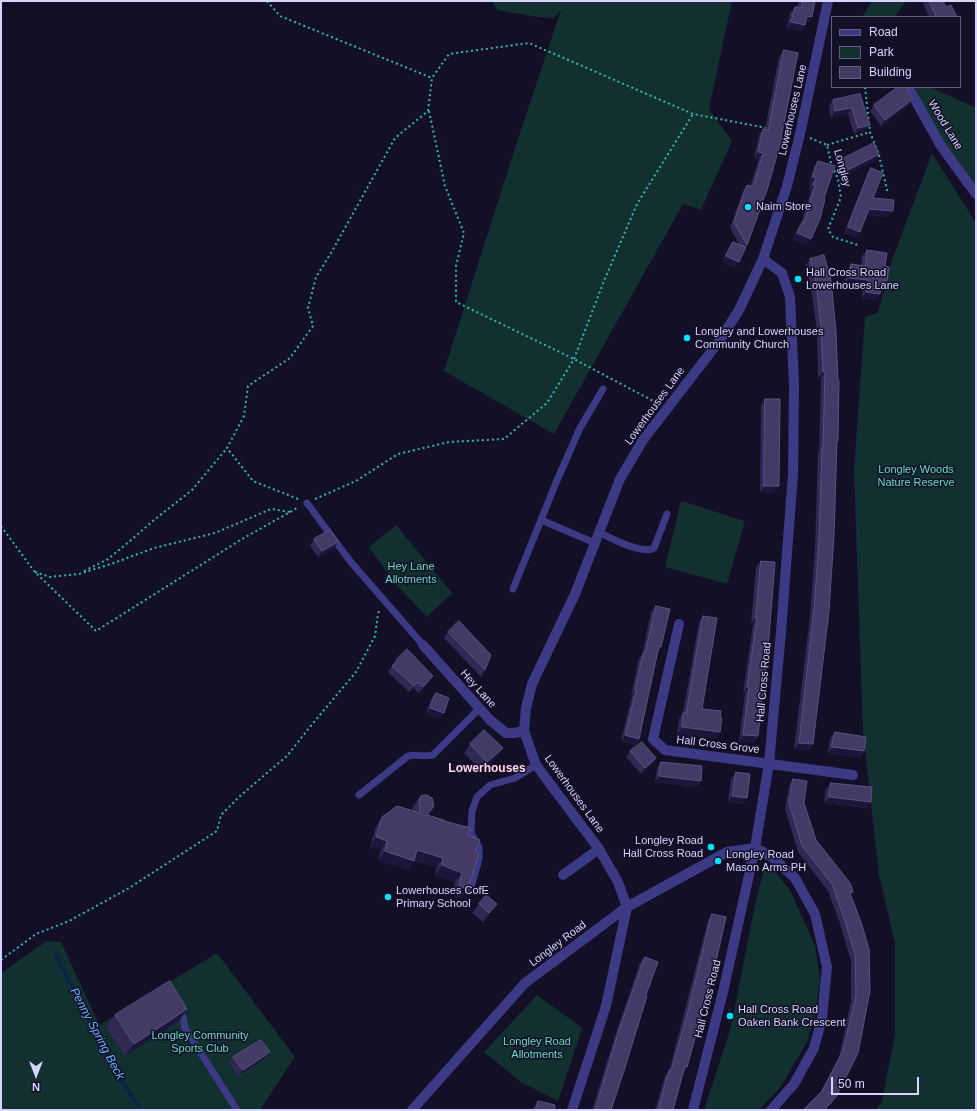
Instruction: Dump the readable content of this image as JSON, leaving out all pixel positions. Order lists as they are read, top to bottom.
{
  "streets": {
    "street": [
      "Lowerhouses Lane",
      "Wood Lane",
      "Hall Cross Road",
      "Hey Lane",
      "Hall Cross Grove",
      "Longley Road"
    ],
    "path": ["Longley"]
  },
  "crossings": [
    ["Lowerhouses Lane", "Longley"],
    ["Lowerhouses Lane", "Hall Cross Road"],
    ["Lowerhouses Lane", "Hey Lane"],
    ["Lowerhouses Lane", "Longley Road"],
    ["Hall Cross Road", "Hall Cross Grove"],
    ["Hall Cross Road", "Longley Road"]
  ],
  "districts": ["Lowerhouses"],
  "water": ["Penny Spring Beck"],
  "parks": [
    "Longley Woods Nature Reserve",
    "Hey Lane Allotments",
    "Longley Community Sports Club",
    "Longley Road Allotments"
  ],
  "places": [
    "Naim Store",
    "Hall Cross Road Lowerhouses Lane",
    "Longley and Lowerhouses Community Church",
    "Longley Road Hall Cross Road",
    "Longley Road Mason Arms PH",
    "Lowerhouses CofE Primary School",
    "Hall Cross Road Oaken Bank Crescent"
  ],
  "legend": ["Road", "Park", "Building"],
  "scale_bar": "50 m",
  "north": "bottom"
}
